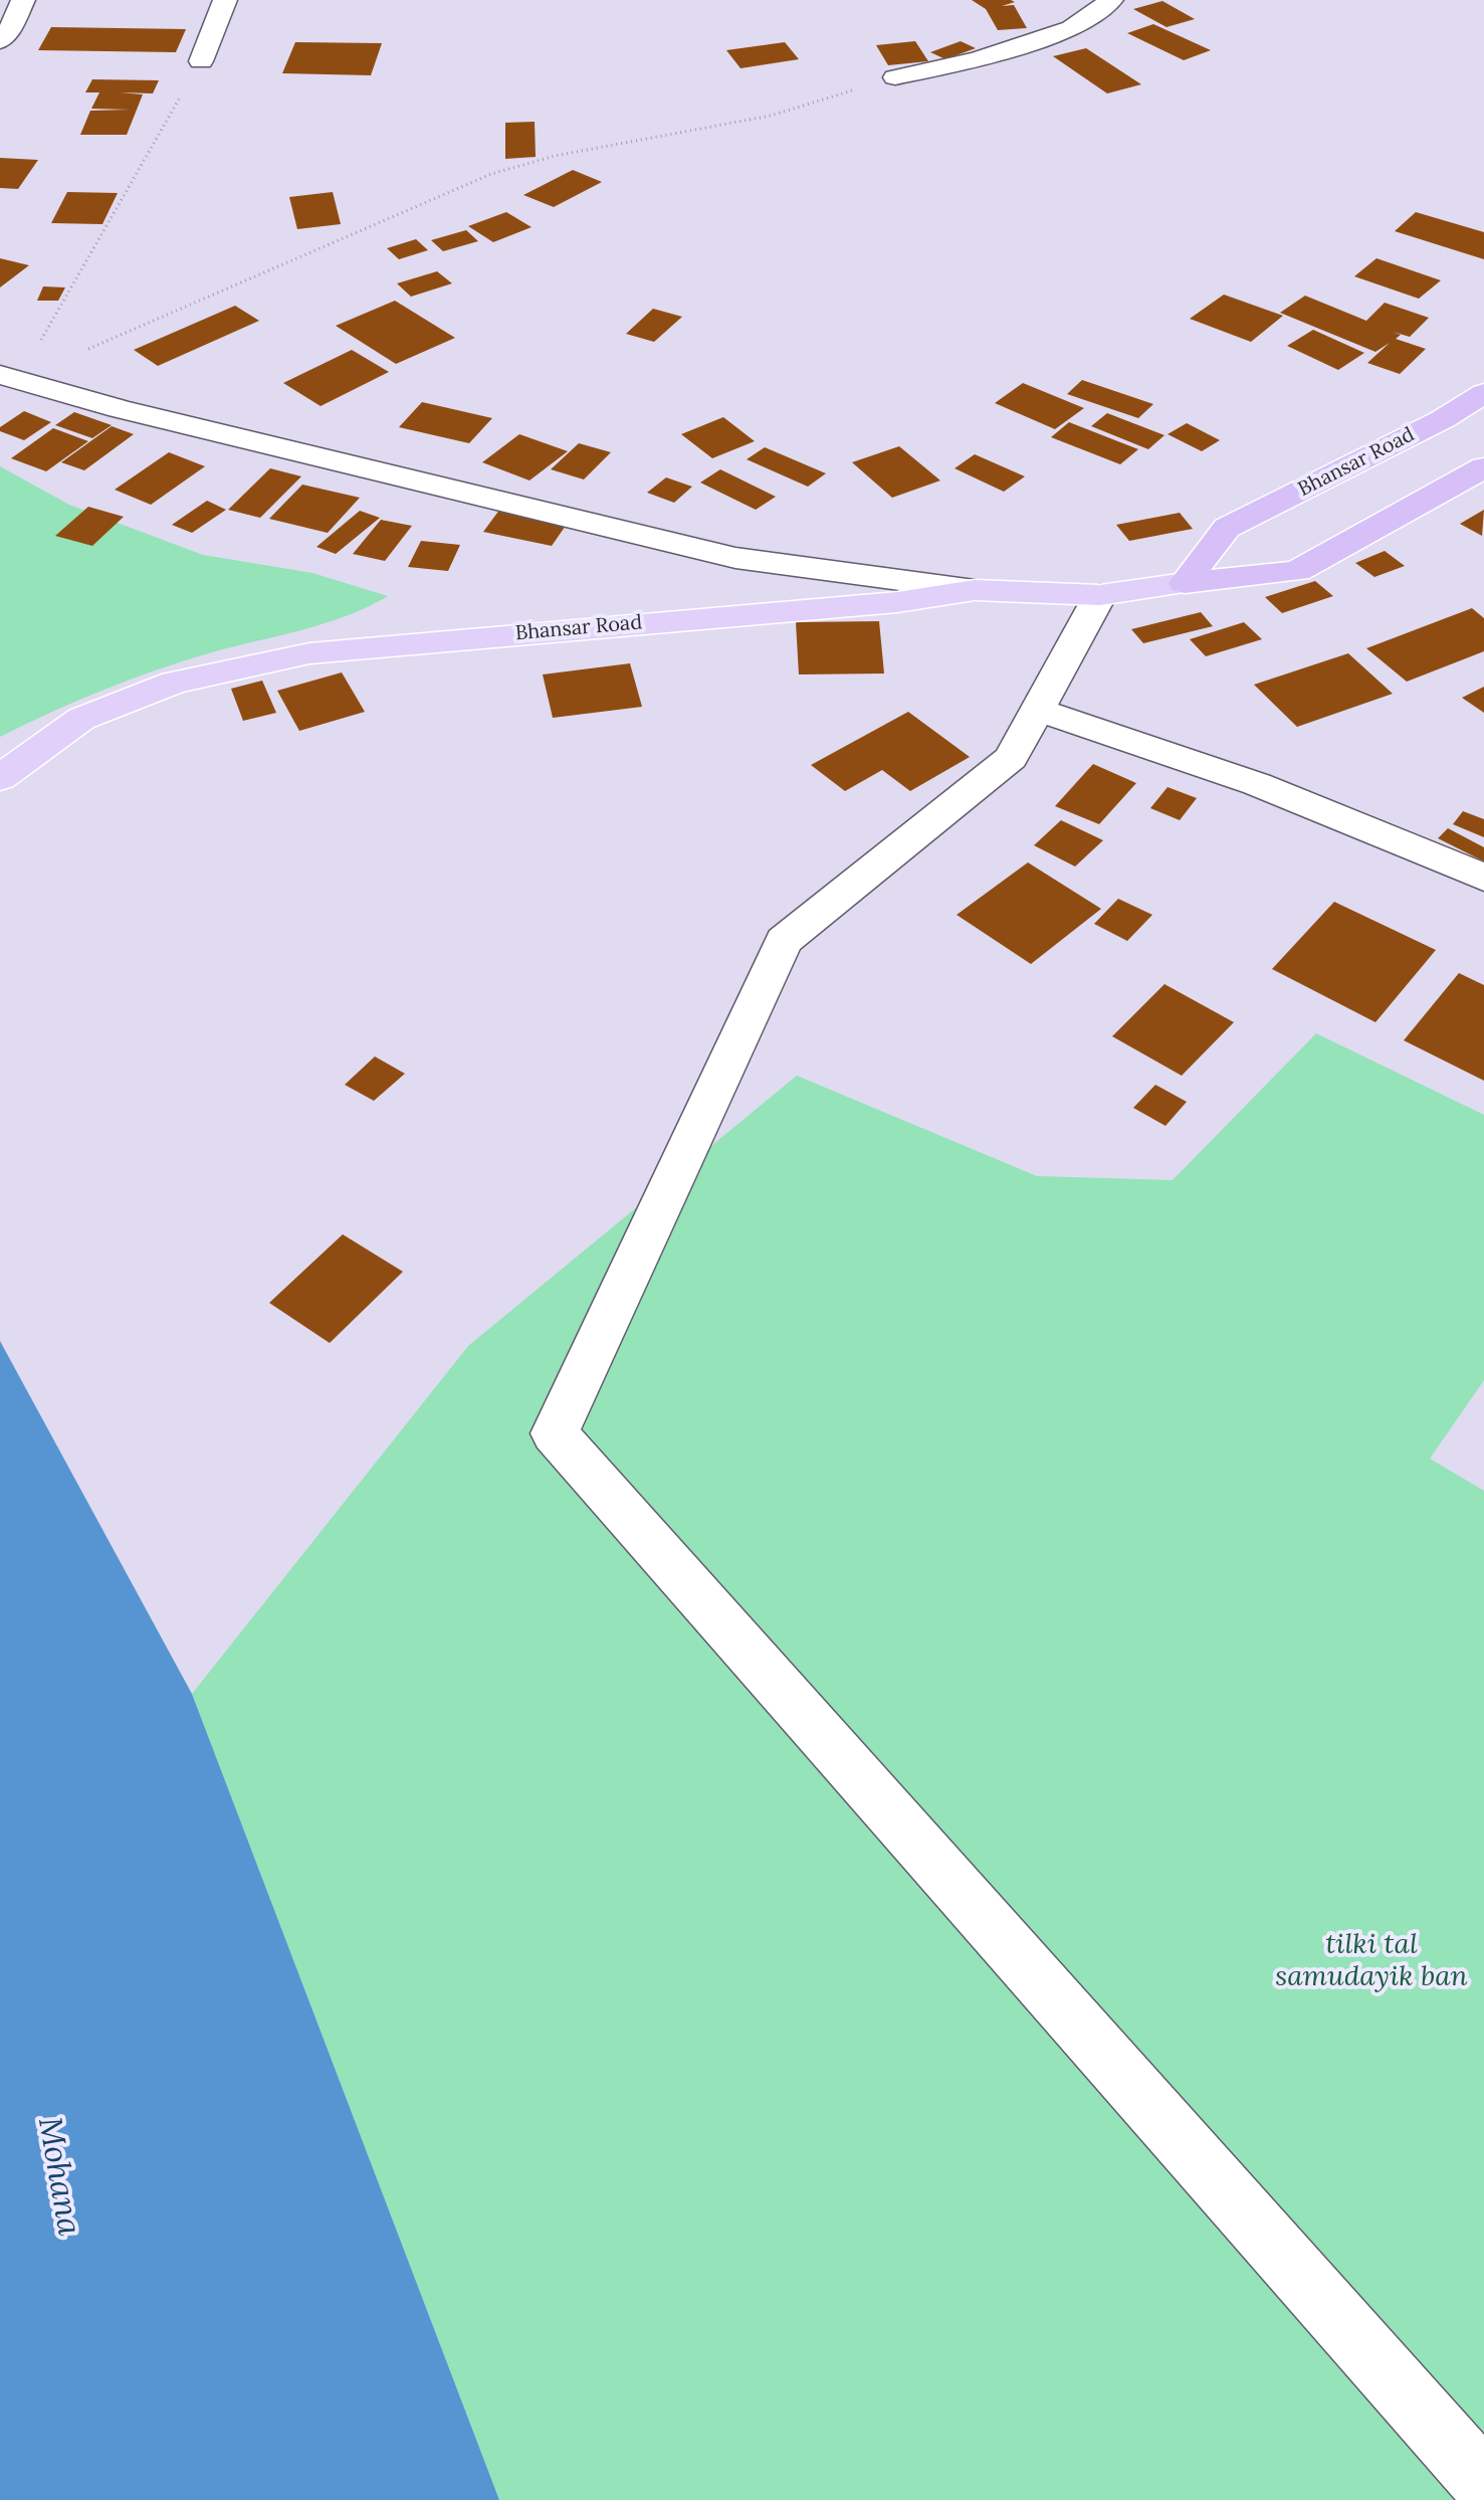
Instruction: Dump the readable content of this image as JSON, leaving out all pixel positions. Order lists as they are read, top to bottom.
{
  "streets": {
    "highway": ["Bhansar Road"]
  },
  "water": ["Mohana"],
  "parks": ["tilki tal samudayik ban"]
}
